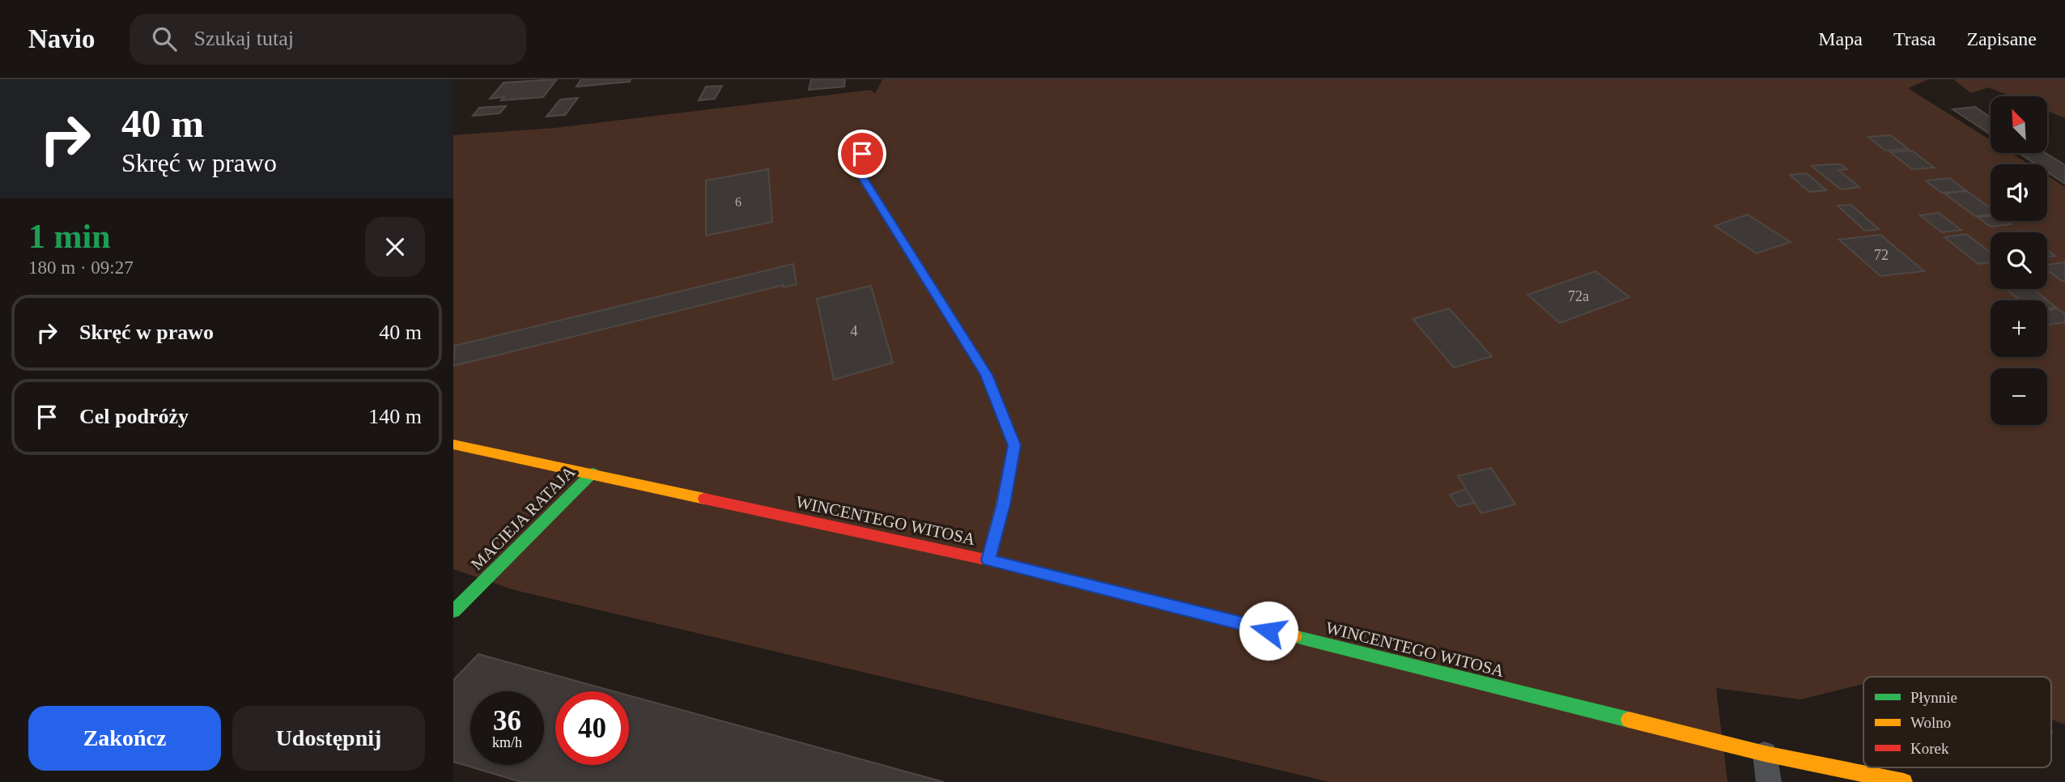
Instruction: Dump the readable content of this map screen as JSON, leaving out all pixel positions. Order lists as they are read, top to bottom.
{
  "streets": {
    "street": ["MACIEJA RATAJA", "WINCENTEGO WITOSA"]
  },
  "crossings": [
    ["MACIEJA RATAJA", "WINCENTEGO WITOSA"]
  ],
  "house_numbers": [
    "6",
    "72",
    "72a",
    "4"
  ],
  "legend": ["Płynnie", "Wolno", "Korek"],
  "north": "top left",
  "page": {
    "header": "Navio",
    "search": "Szukaj tutaj",
    "nav": ["Mapa", "Trasa", "Zapisane"],
    "turn": ["40 m", "Skręć w prawo"],
    "map_buttons": ["+", "−"],
    "heading": ["1 min", "180 m · 09:27"],
    "list": [
      {
        "name": "Skręć w prawo",
        "value": "40 m"
      },
      {
        "name": "Cel podróży",
        "value": "140 m"
      }
    ],
    "speed": "36 km/h",
    "limit": "40",
    "buttons": ["Zakończ", "Udostępnij"]
  }
}
